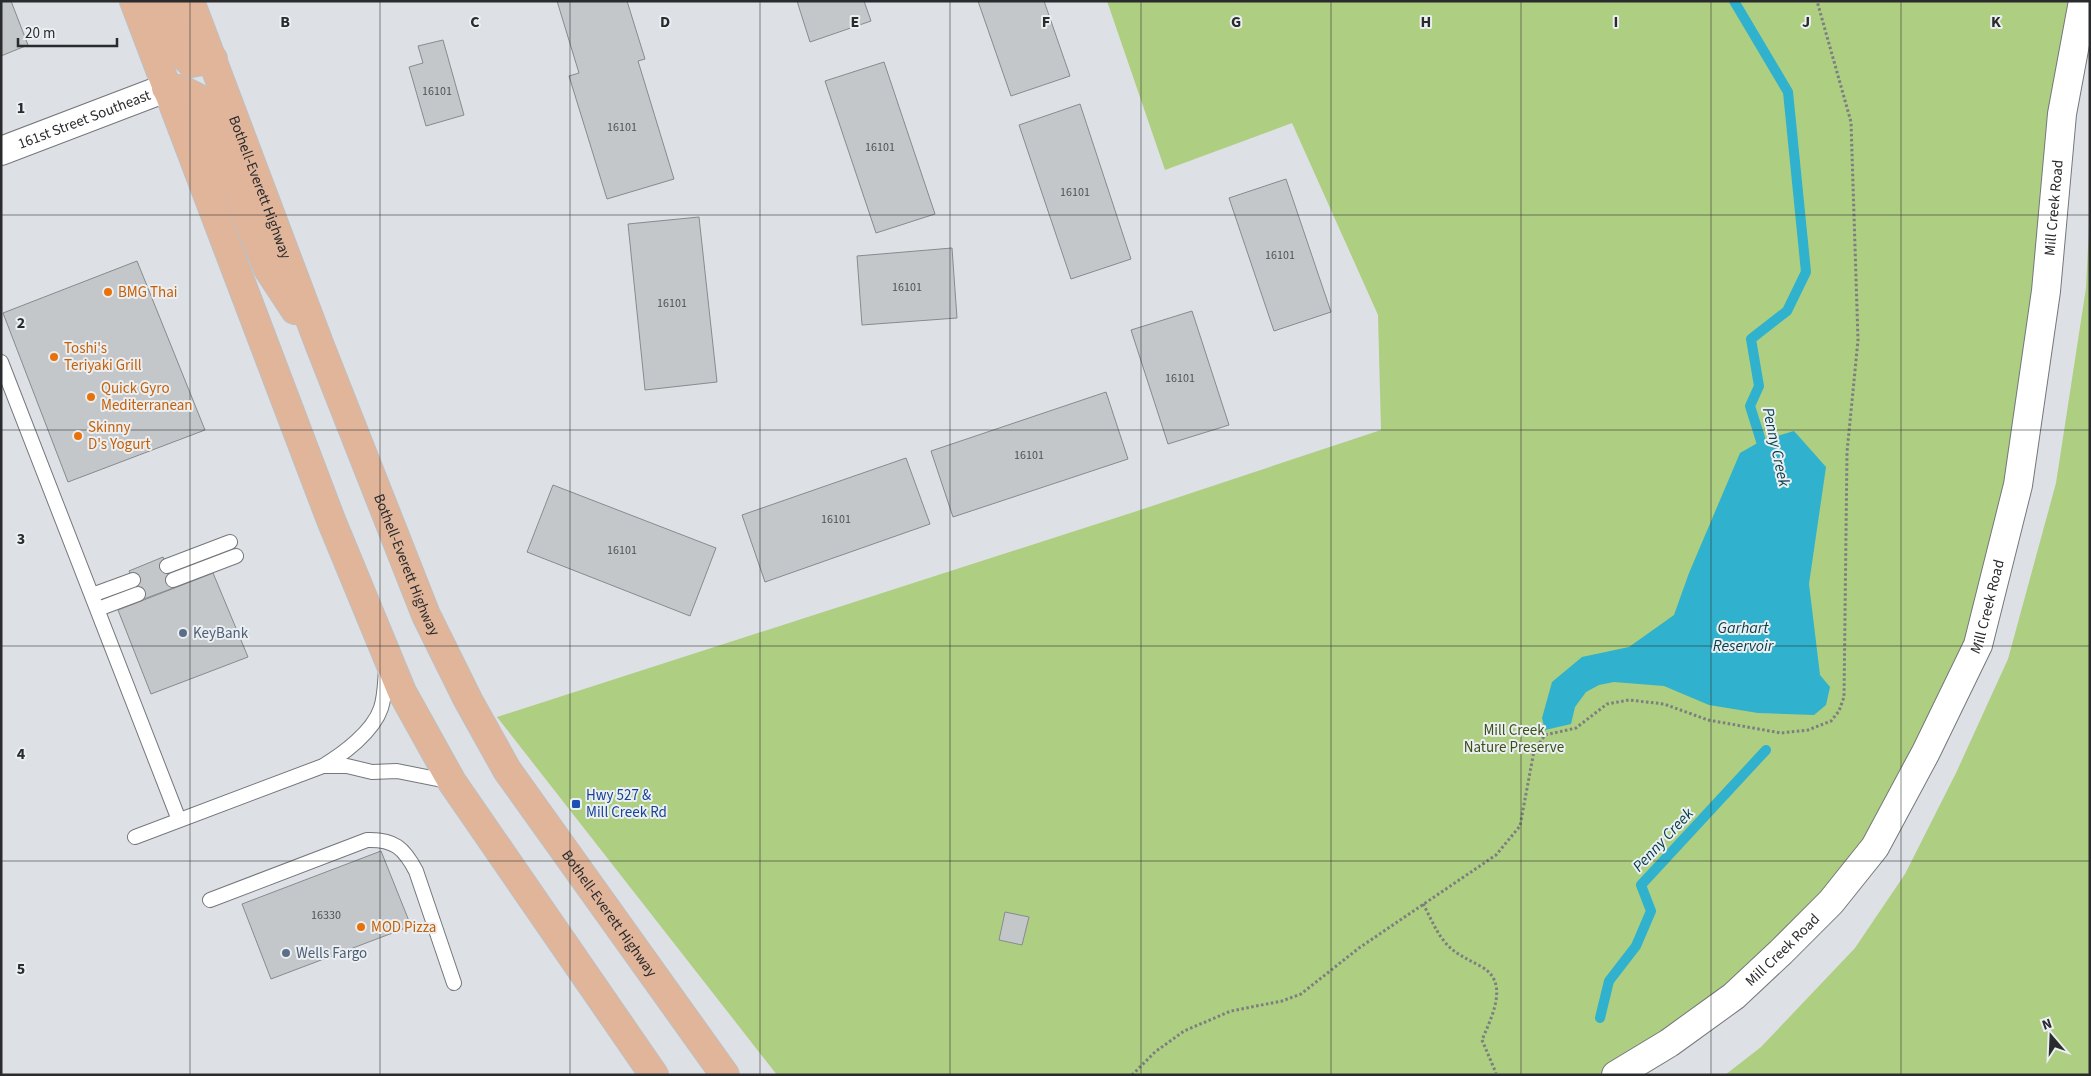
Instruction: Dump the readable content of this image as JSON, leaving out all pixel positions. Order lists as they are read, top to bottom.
{
  "streets": {
    "main road": ["161st Street Southeast", "Bothell-Everett Highway", "Mill Creek Road"]
  },
  "water": ["Penny Creek", "Garhart Reservoir"],
  "parks": ["Mill Creek Nature Preserve"],
  "places": {
    "other": [
      "BMG Thai",
      "Toshi's Teriyaki Grill",
      "Quick Gyro Mediterranean",
      "Skinny D's Yogurt",
      "KeyBank",
      "MOD Pizza",
      "Wells Fargo"
    ],
    "transit": ["Hwy 527 & Mill Creek Rd"]
  },
  "house_numbers": [
    "16101",
    "16101",
    "16101",
    "16101",
    "16101",
    "16101",
    "16101",
    "16101",
    "16101",
    "16101",
    "16101",
    "16330"
  ],
  "scale_bar": "20 m",
  "north": "top",
  "grid": {
    "columns": [
      "B",
      "C",
      "D",
      "E",
      "F",
      "G",
      "H",
      "I",
      "J",
      "K"
    ],
    "rows": [
      "1",
      "2",
      "3",
      "4",
      "5"
    ]
  }
}
